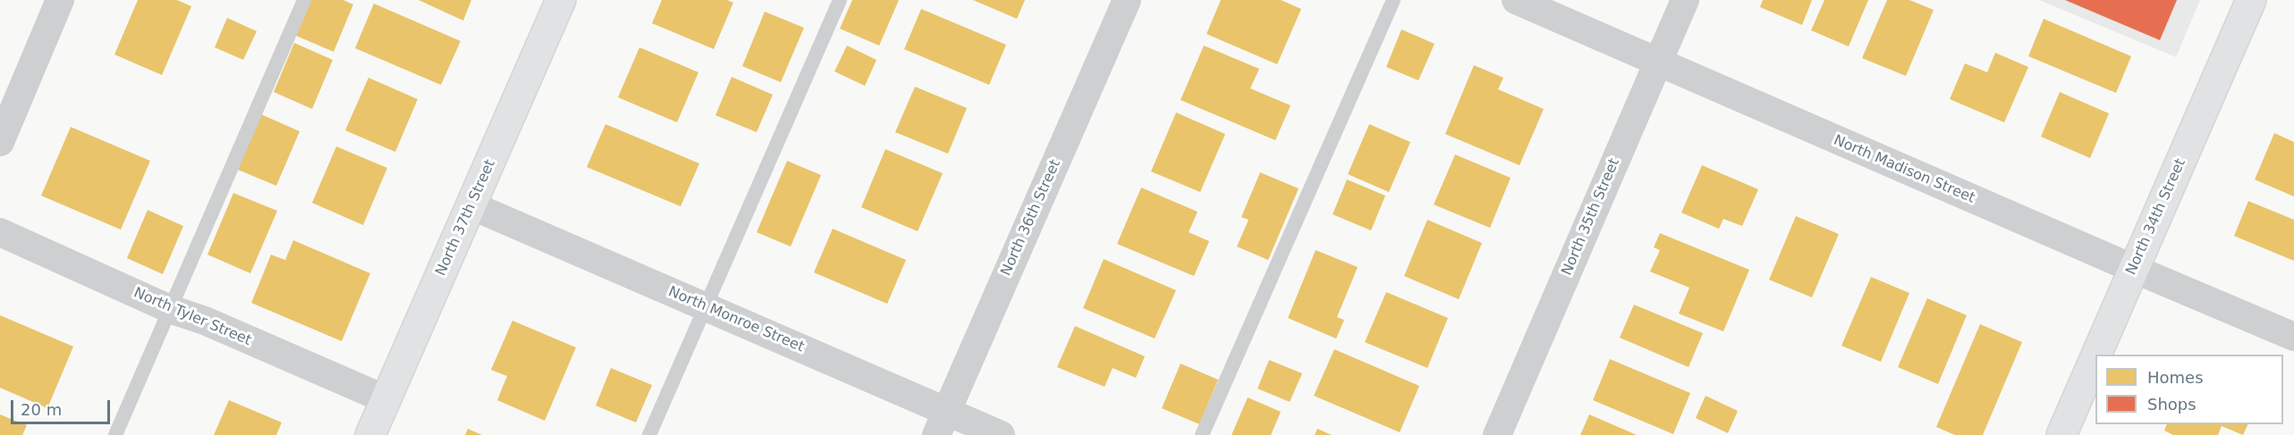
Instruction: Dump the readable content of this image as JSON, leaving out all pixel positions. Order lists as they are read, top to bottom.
{
  "streets": {
    "street": [
      "North Madison Street",
      "North 35th Street",
      "North 34th Street",
      "North 37th Street",
      "North 36th Street",
      "North Tyler Street",
      "North Monroe Street"
    ]
  },
  "crossings": [
    ["North Madison Street", "North 35th Street"],
    ["North Madison Street", "North 34th Street"],
    ["North 37th Street", "North Tyler Street"],
    ["North 37th Street", "North Monroe Street"],
    ["North 36th Street", "North Monroe Street"]
  ],
  "legend": ["Homes", "Shops"],
  "scale_bar": "20 m"
}
